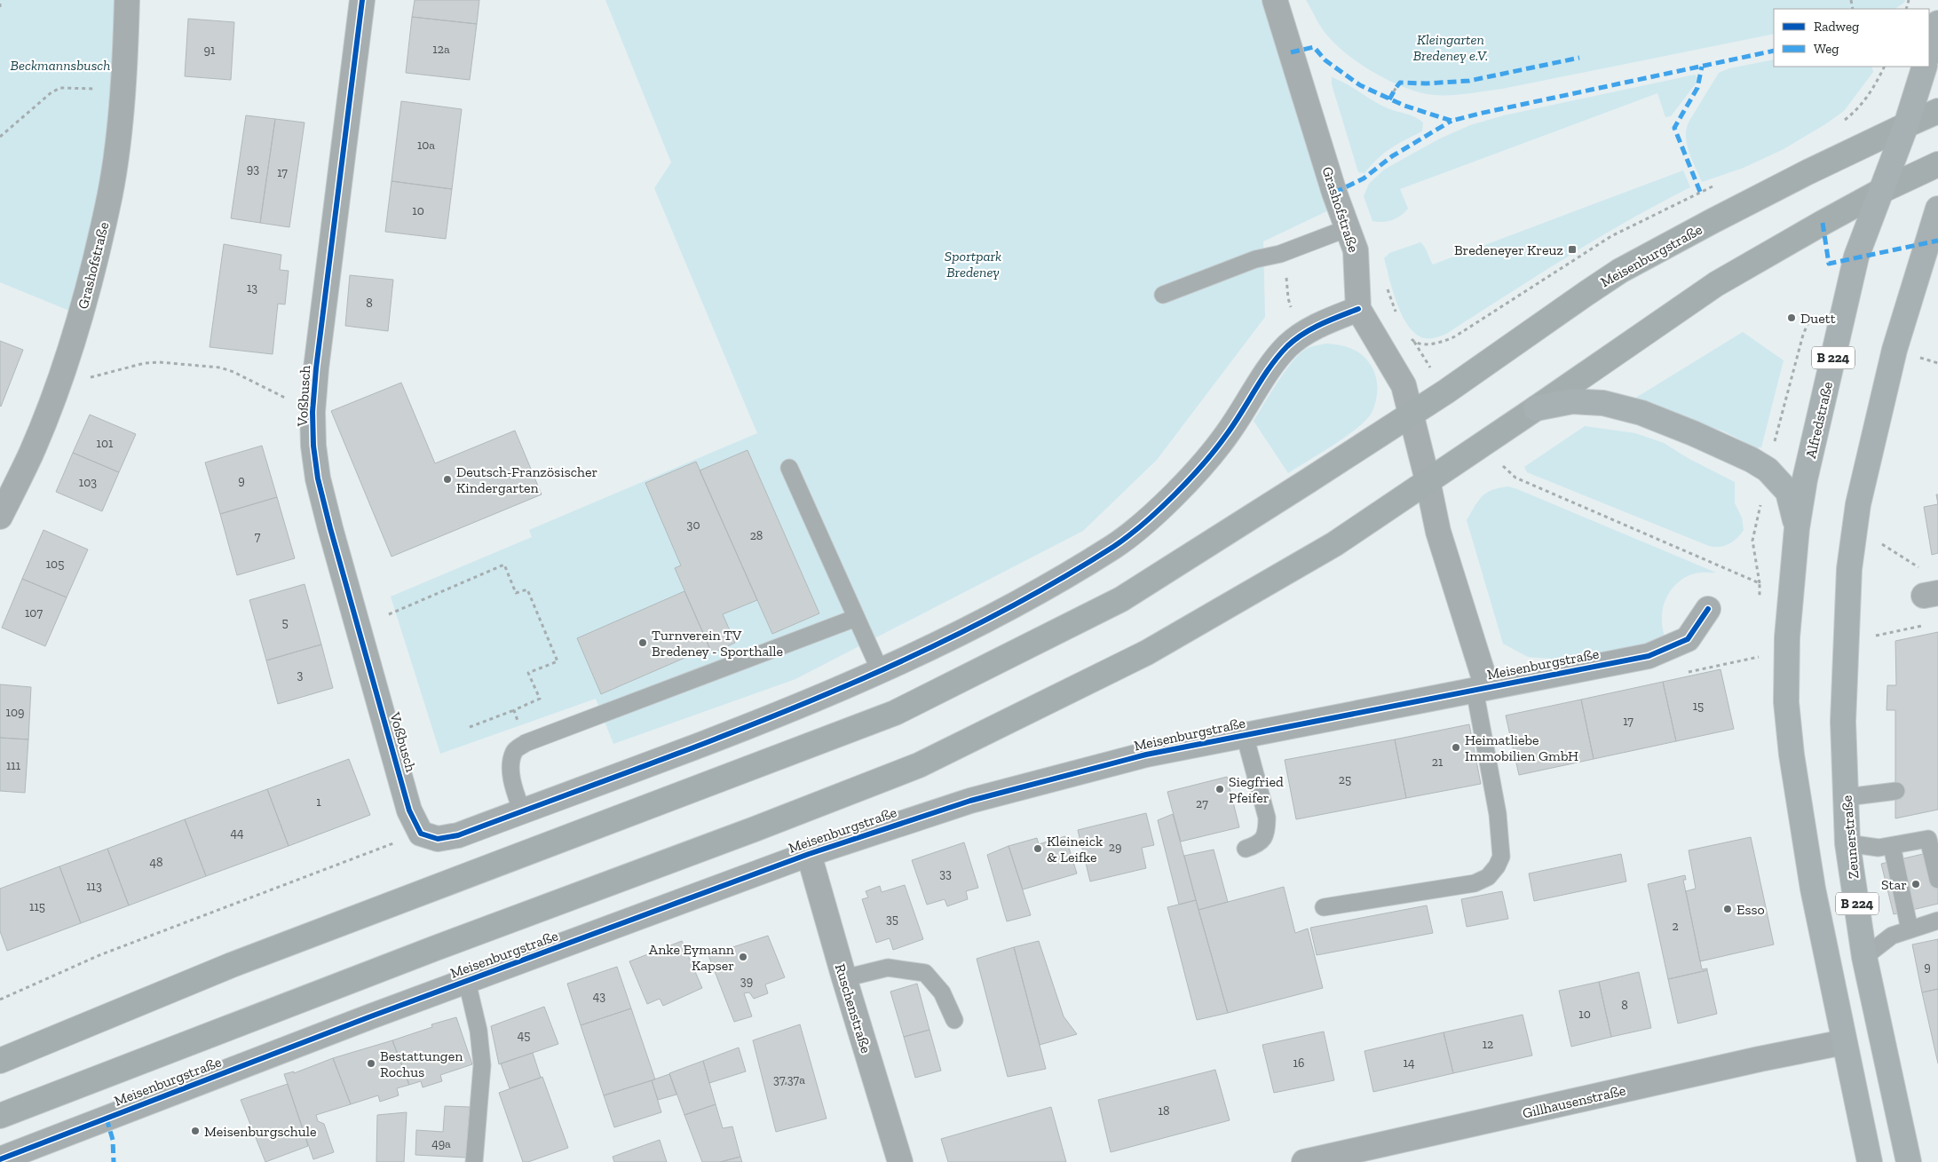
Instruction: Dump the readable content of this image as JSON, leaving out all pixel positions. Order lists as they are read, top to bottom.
{
  "streets": {
    "main road": [
      "Meisenburgstraße",
      "B 224",
      "Alfredstraße",
      "Zeunerstraße"
    ],
    "street": [
      "Grashofstraße",
      "Voßbusch",
      "Ruschenstraße",
      "Gillhausenstraße"
    ]
  },
  "crossings": [
    ["Grashofstraße", "Meisenburgstraße"],
    ["Meisenburgstraße", "Alfredstraße"],
    ["Meisenburgstraße", "Ruschenstraße"],
    ["B 224", "Alfredstraße"],
    ["B 224", "Zeunerstraße"],
    ["B 224", "Gillhausenstraße"],
    ["Alfredstraße", "Gillhausenstraße"]
  ],
  "parks": ["Kleingarten Bredeney e.V.", "Beckmannsbusch", "Sportpark Bredeney"],
  "places": {
    "transit": ["Bredeneyer Kreuz"],
    "other": [
      "Duett",
      "Deutsch-Französischer Kindergarten",
      "Turnverein TV Bredeney - Sporthalle",
      "Heimatliebe Immobilien GmbH",
      "Siegfried Pfeifer",
      "Kleineick & Leifke",
      "Star",
      "Esso",
      "Anke Eymann Kapser",
      "Bestattungen Rochus",
      "Meisenburgschule"
    ]
  },
  "house_numbers": [
    "12a",
    "91",
    "10a",
    "93",
    "17",
    "10",
    "13",
    "8",
    "101",
    "9",
    "103",
    "30",
    "28",
    "7",
    "105",
    "107",
    "5",
    "3",
    "15",
    "109",
    "17",
    "21",
    "111",
    "25",
    "1",
    "27",
    "44",
    "29",
    "48",
    "33",
    "113",
    "115",
    "35",
    "2",
    "9",
    "39",
    "43",
    "8",
    "10",
    "45",
    "12",
    "16",
    "14",
    "37,37a",
    "18",
    "49a"
  ],
  "legend": ["Radweg", "Weg"]
}
